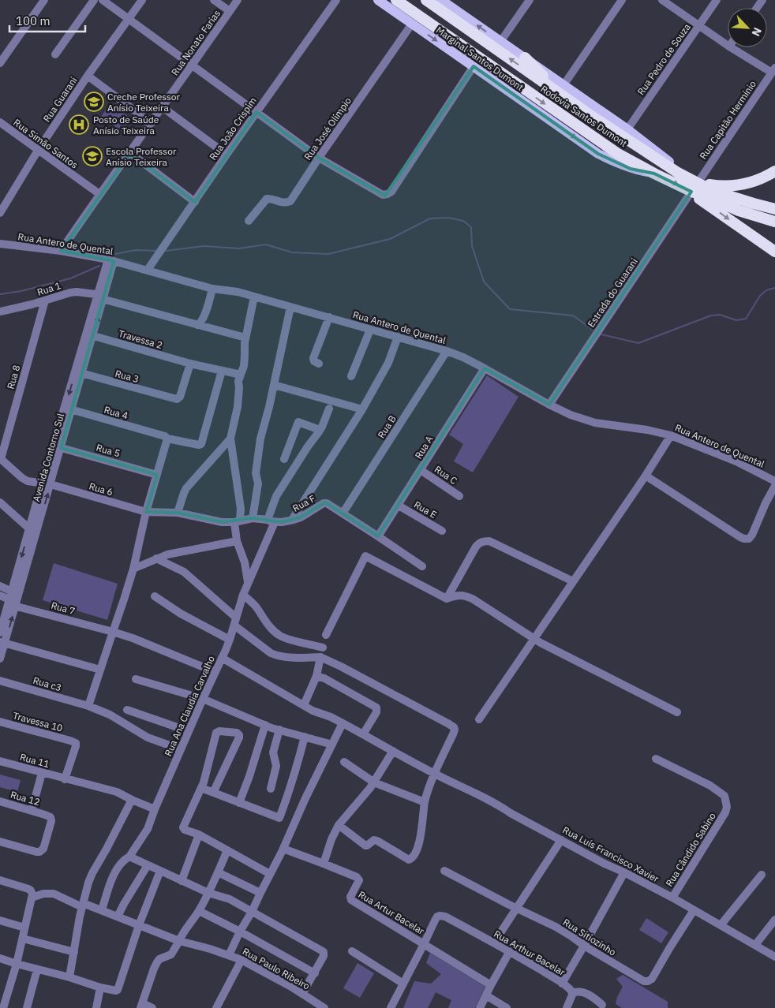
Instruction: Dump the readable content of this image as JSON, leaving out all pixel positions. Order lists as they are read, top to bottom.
{
  "streets": {
    "highway": ["Rodovia Santos Dumont"],
    "main road": ["Marginal Santos Dumont"],
    "street": [
      "Rua Nonato Farias",
      "Rua Pedro de Souza",
      "Rua Guarani",
      "Rua Capitão Hermínio",
      "Rua João Crispim",
      "Rua José Olímpio",
      "Rua Simão Santos",
      "Rua Antero de Quental",
      "Rua 1",
      "Estrada do Guarani",
      "Travessa 2",
      "Rua 3",
      "Rua 8",
      "Rua 4",
      "Rua B",
      "Rua A",
      "Rua 5",
      "Avenida Contorno Sul",
      "Rua C",
      "Rua 6",
      "Rua F",
      "Rua E",
      "Rua 7",
      "Rua c3",
      "Rua Ana Claudia Carvalho",
      "Travessa 10",
      "Rua 11",
      "Rua 12",
      "Rua Cândido Sabino",
      "Rua Luís Francisco Xavier",
      "Rua Artur Bacelar",
      "Rua Sitiozinho",
      "Rua Arthur Bacelar",
      "Rua Paulo Ribeiro"
    ]
  },
  "crossings": [
    ["Rua Nonato Farias", "Rua Simão Santos"],
    ["Rua Nonato Farias", "Rua Antero de Quental"],
    ["Marginal Santos Dumont", "Rodovia Santos Dumont"],
    ["Marginal Santos Dumont", "Rua José Olímpio"],
    ["Rua Guarani", "Rua Simão Santos"],
    ["Rodovia Santos Dumont", "Rua Capitão Hermínio"],
    ["Rodovia Santos Dumont", "Estrada do Guarani"],
    ["Rua Capitão Hermínio", "Estrada do Guarani"],
    ["Rua João Crispim", "Rua Antero de Quental"],
    ["Rua Antero de Quental", "Estrada do Guarani"],
    ["Rua Antero de Quental", "Rua B"],
    ["Rua Antero de Quental", "Rua A"],
    ["Rua Antero de Quental", "Avenida Contorno Sul"],
    ["Rua 1", "Rua 8"],
    ["Rua 1", "Avenida Contorno Sul"],
    ["Travessa 2", "Rua 3"],
    ["Travessa 2", "Rua 4"],
    ["Travessa 2", "Avenida Contorno Sul"],
    ["Rua 3", "Avenida Contorno Sul"],
    ["Rua 8", "Rua 6"],
    ["Rua 4", "Avenida Contorno Sul"],
    ["Rua B", "Rua F"],
    ["Rua A", "Rua C"],
    ["Rua A", "Rua F"],
    ["Rua A", "Rua E"],
    ["Rua 5", "Avenida Contorno Sul"],
    ["Avenida Contorno Sul", "Rua 6"],
    ["Avenida Contorno Sul", "Rua 7"],
    ["Rua 6", "Rua F"],
    ["Rua F", "Rua Ana Claudia Carvalho"],
    ["Rua 7", "Rua Ana Claudia Carvalho"],
    ["Rua c3", "Rua Ana Claudia Carvalho"],
    ["Rua Ana Claudia Carvalho", "Rua Luís Francisco Xavier"],
    ["Rua Ana Claudia Carvalho", "Rua Paulo Ribeiro"],
    ["Travessa 10", "Rua 11"],
    ["Rua Cândido Sabino", "Rua Luís Francisco Xavier"],
    ["Rua Luís Francisco Xavier", "Rua Sitiozinho"],
    ["Rua Artur Bacelar", "Rua Arthur Bacelar"]
  ],
  "places": {
    "school or university": ["Creche Professor Anísio Teixeira", "Escola Professor Anísio Teixeira"],
    "hospital": ["Posto de Saúde Anísio Teixeira"]
  },
  "scale_bar": "100 m",
  "north": "bottom right"
}
